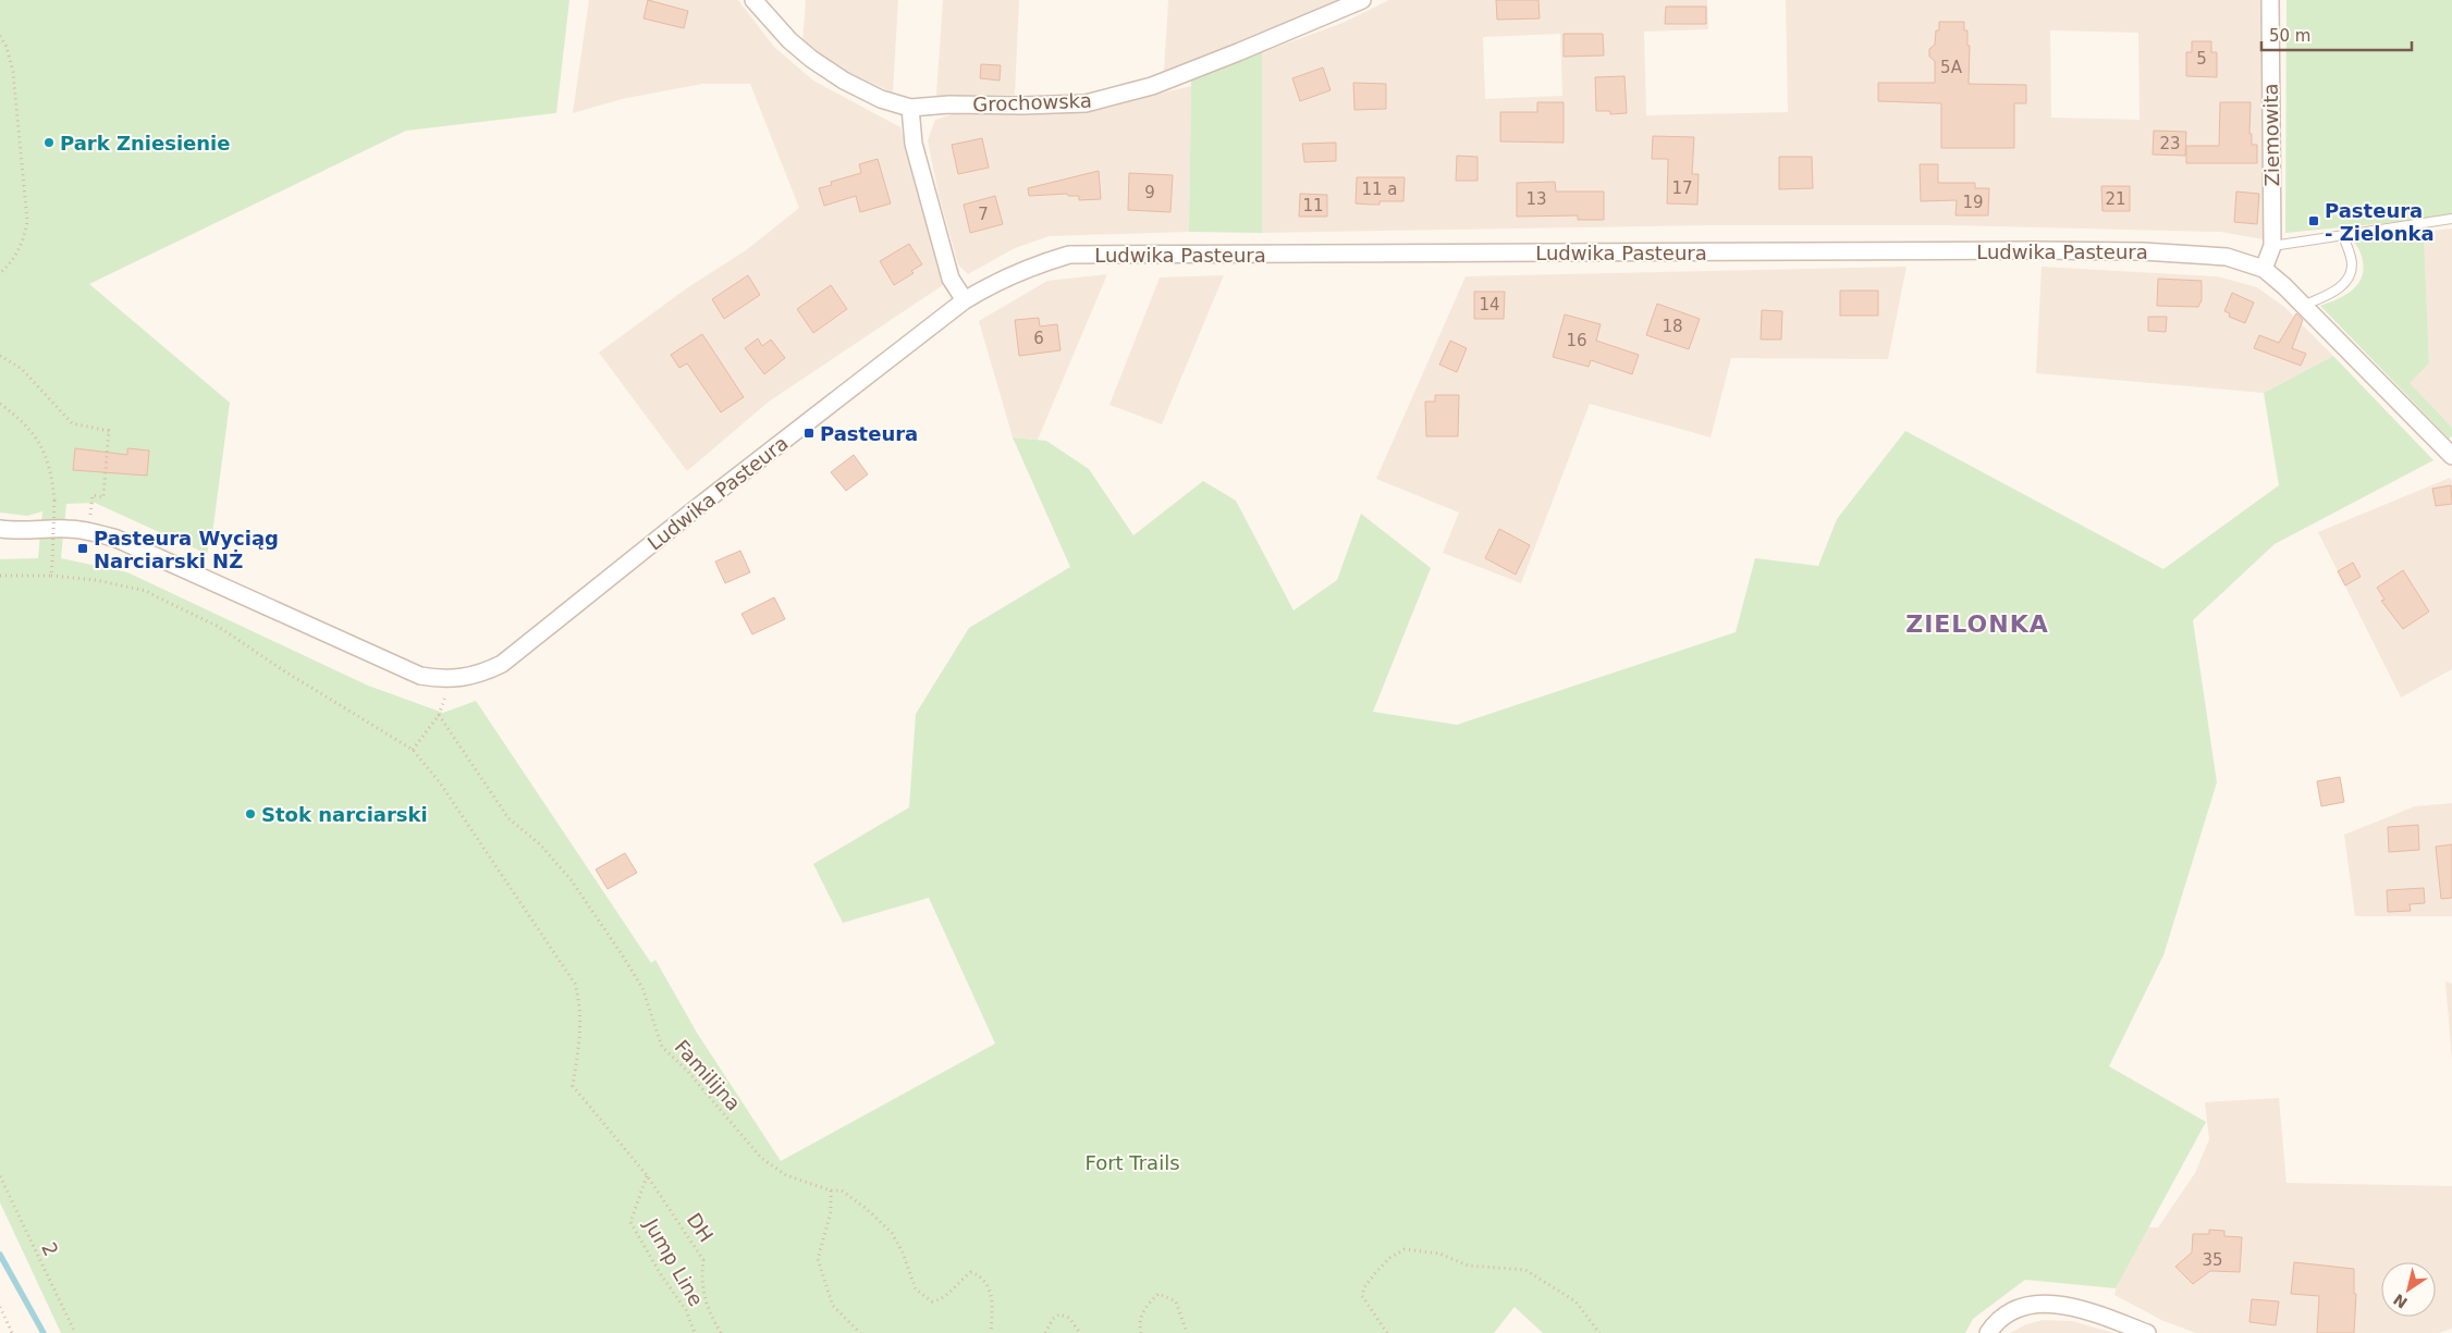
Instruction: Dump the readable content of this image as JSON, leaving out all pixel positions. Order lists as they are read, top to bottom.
{
  "streets": {
    "street": ["Grochowska", "Ziemowita", "Ludwika Pasteura"],
    "path": [
      "Familijna",
      "DH",
      "2",
      "Jump Line"
    ]
  },
  "crossings": [
    ["Ziemowita", "Ludwika Pasteura"],
    ["DH", "Jump Line"]
  ],
  "districts": ["ZIELONKA"],
  "parks": ["Fort Trails"],
  "places": {
    "other": ["Park Zniesienie", "Stok narciarski"],
    "transit": ["Pasteura - Zielonka", "Pasteura", "Pasteura Wyciąg Narciarski NŻ"]
  },
  "house_numbers": [
    "5",
    "5A",
    "23",
    "17",
    "11 a",
    "9",
    "13",
    "21",
    "19",
    "11",
    "7",
    "14",
    "18",
    "6",
    "16",
    "35"
  ],
  "scale_bar": "50 m",
  "north": "bottom left"
}
